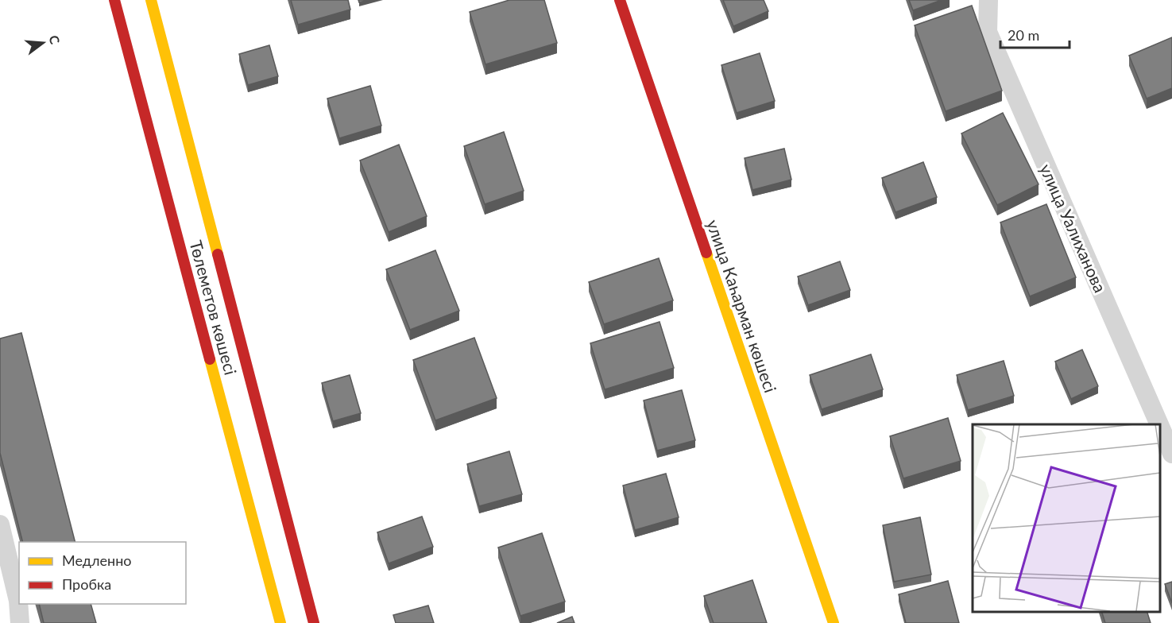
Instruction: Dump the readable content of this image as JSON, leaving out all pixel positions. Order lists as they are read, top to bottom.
{
  "streets": {
    "main road": ["улица Каһарман көшесі", "Төлеметов көшесі"],
    "street": ["улица Уалиханова"]
  },
  "legend": ["Медленно", "Пробка"],
  "scale_bar": "20 m",
  "north": "right"
}
